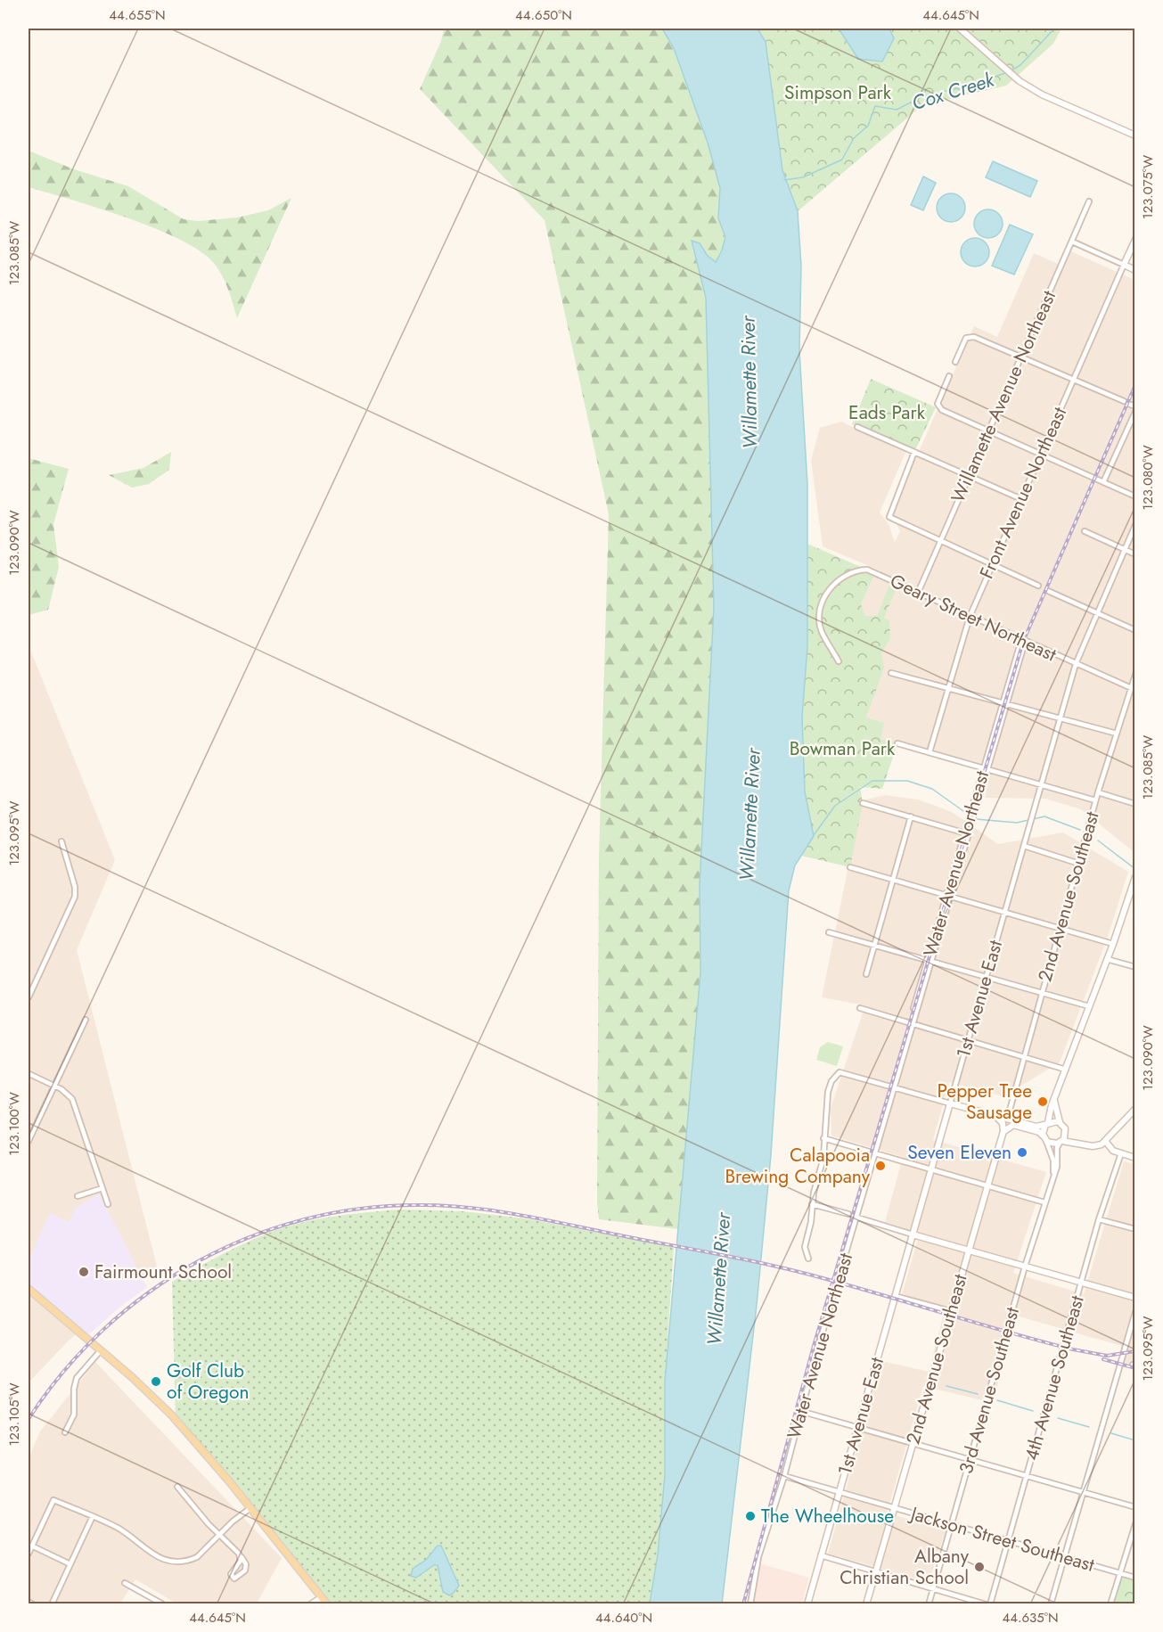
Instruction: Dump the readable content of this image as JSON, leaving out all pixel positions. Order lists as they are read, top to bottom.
{
  "streets": {
    "main road": ["Front Avenue Northeast", "2nd Avenue Southeast", "1st Avenue East"],
    "street": [
      "Willamette Avenue Northeast",
      "Geary Street Northeast",
      "Water Avenue Northeast",
      "4th Avenue Southeast",
      "3rd Avenue Southeast",
      "Jackson Street Southeast"
    ]
  },
  "crossings": [
    ["Willamette Avenue Northeast", "Geary Street Northeast"],
    ["Front Avenue Northeast", "Geary Street Northeast"],
    ["Geary Street Northeast", "Water Avenue Northeast"],
    ["Geary Street Northeast", "2nd Avenue Southeast"],
    ["Geary Street Northeast", "1st Avenue East"],
    ["Water Avenue Northeast", "Jackson Street Southeast"],
    ["2nd Avenue Southeast", "Jackson Street Southeast"],
    ["1st Avenue East", "Jackson Street Southeast"],
    ["4th Avenue Southeast", "Jackson Street Southeast"],
    ["3rd Avenue Southeast", "Jackson Street Southeast"]
  ],
  "water": ["Cox Creek", "Willamette River"],
  "parks": ["Simpson Park", "Eads Park", "Bowman Park"],
  "places": [
    "Pepper Tree Sausage",
    "Seven Eleven",
    "Calapooia Brewing Company",
    "Fairmount School",
    "Golf Club of Oregon",
    "The Wheelhouse",
    "Albany Christian School"
  ],
  "coordinates": [
    "44.655°N",
    "44.650°N",
    "44.645°N",
    "123.075°W",
    "123.085°W",
    "123.080°W",
    "123.090°W",
    "123.095°W",
    "123.100°W",
    "123.105°W",
    "44.640°N",
    "44.635°N"
  ]
}
